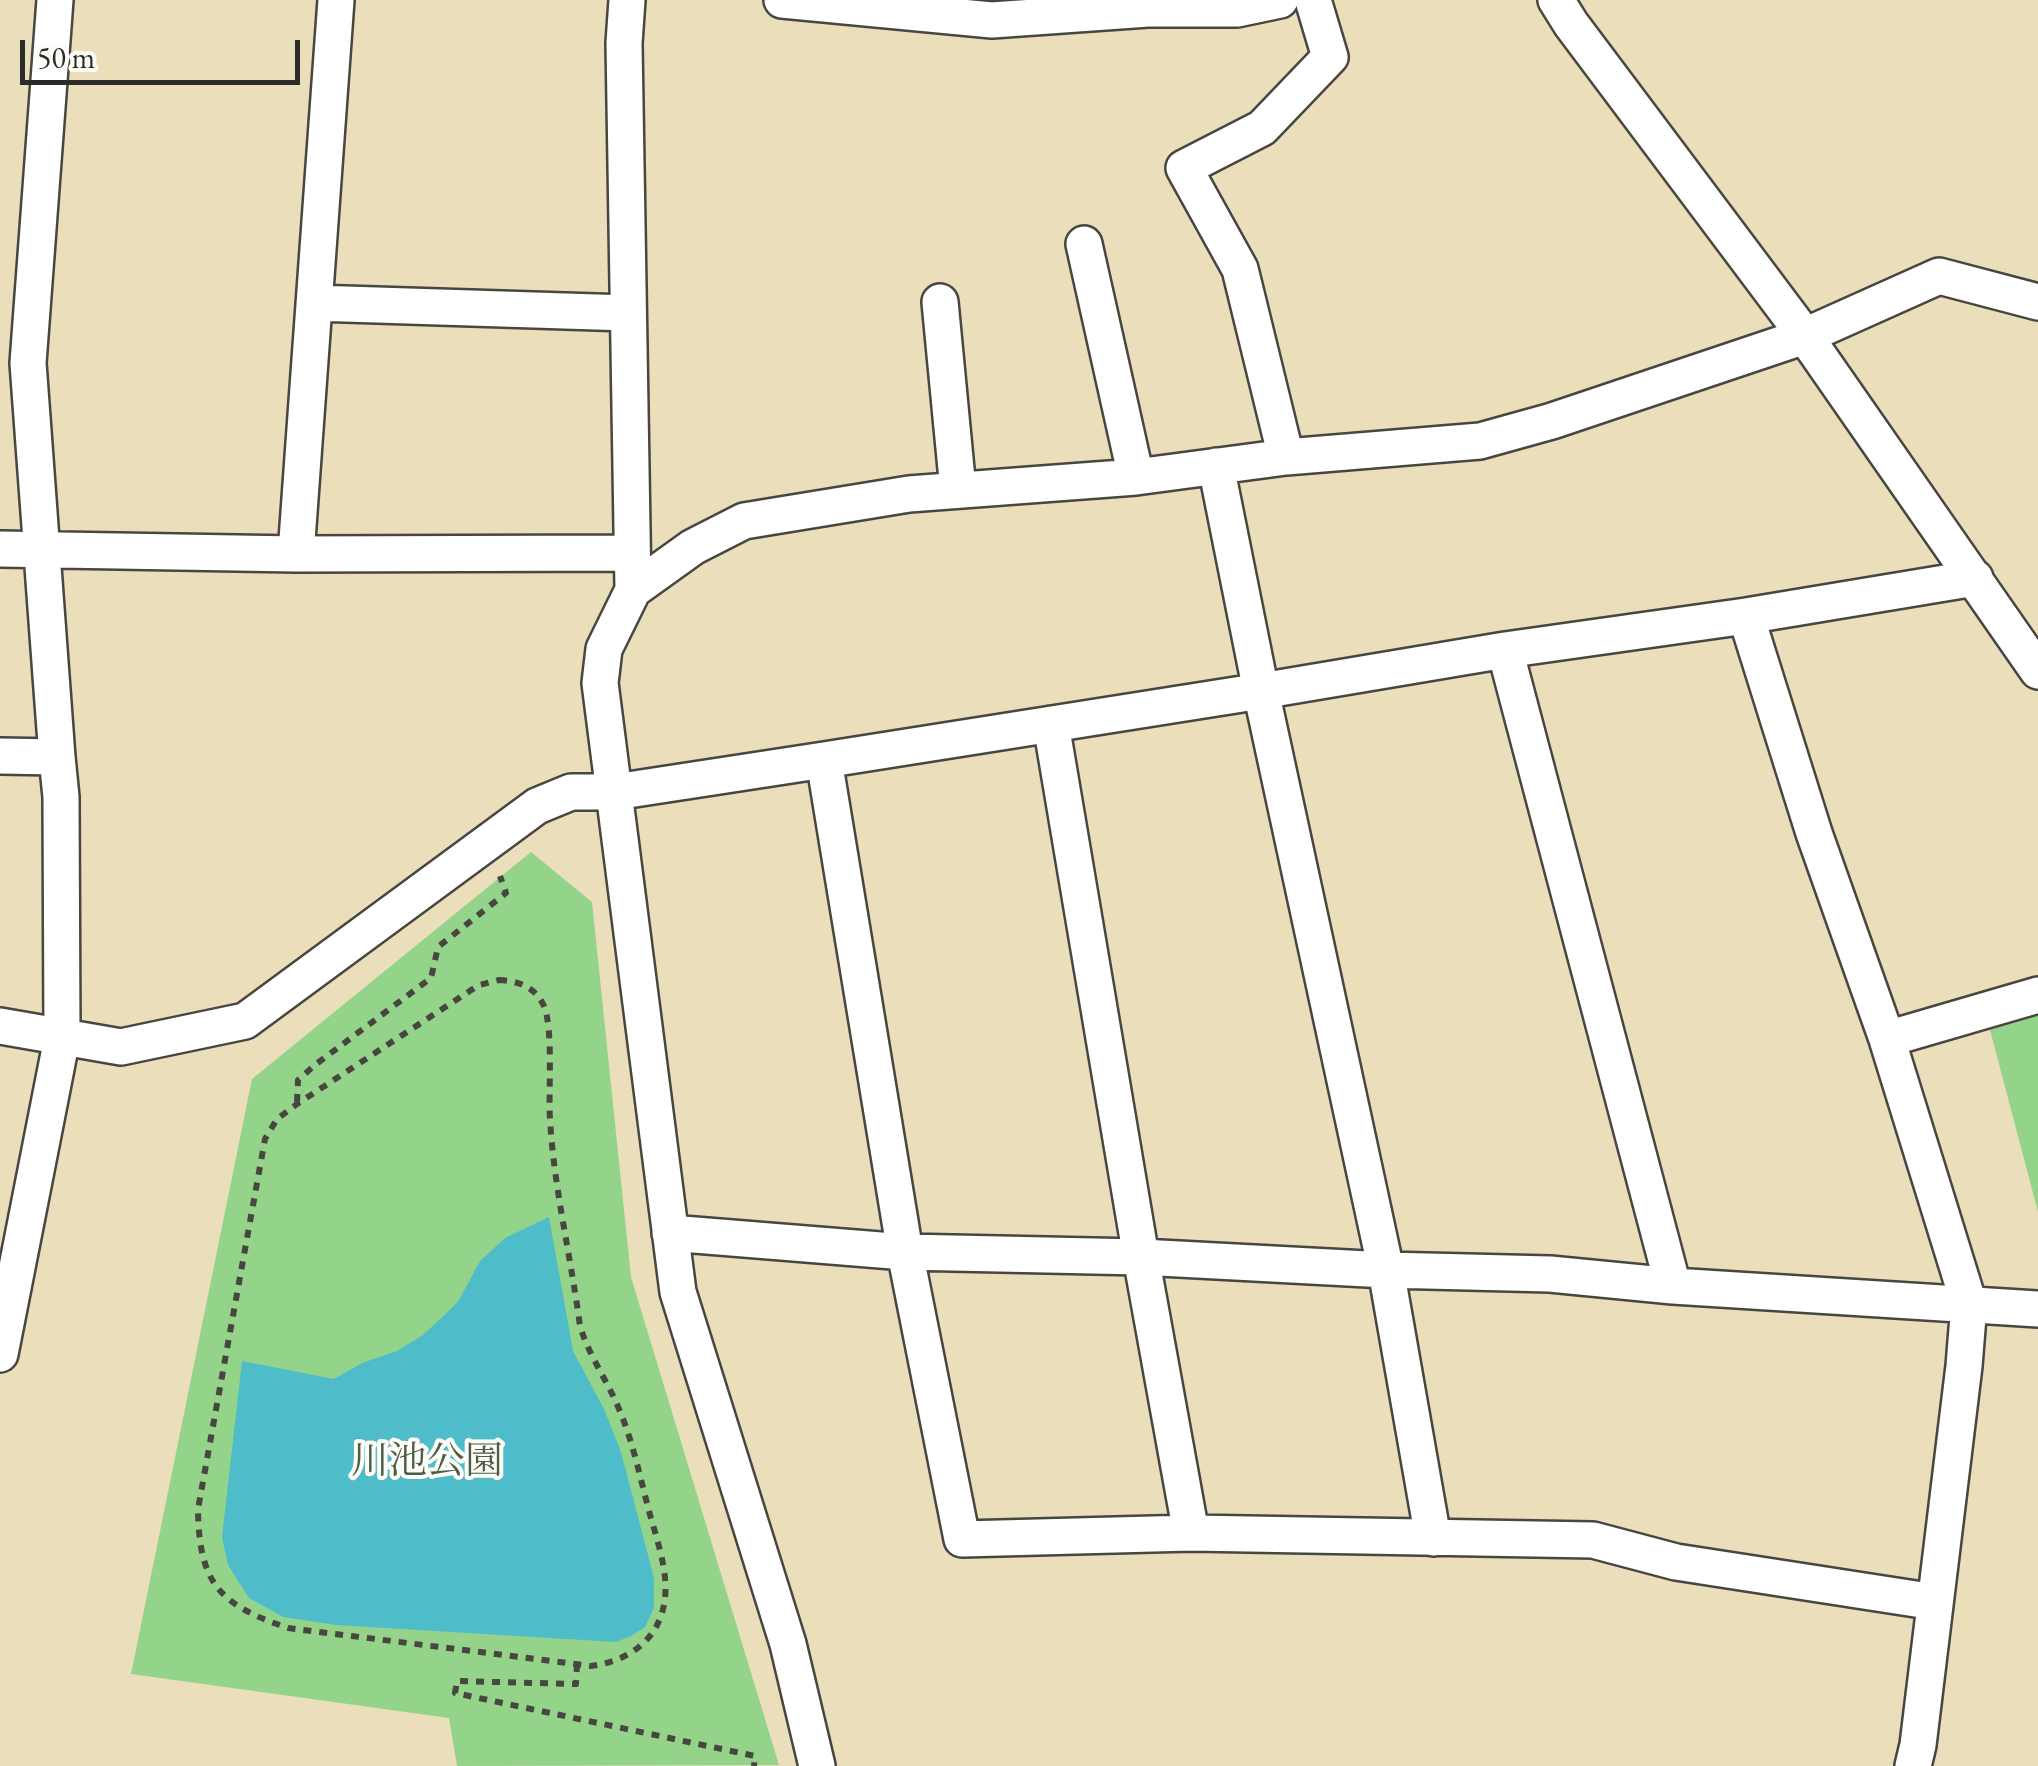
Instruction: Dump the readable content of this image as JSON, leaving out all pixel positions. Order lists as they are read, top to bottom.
{
  "parks": ["川池公園"],
  "scale_bar": "50 m"
}
